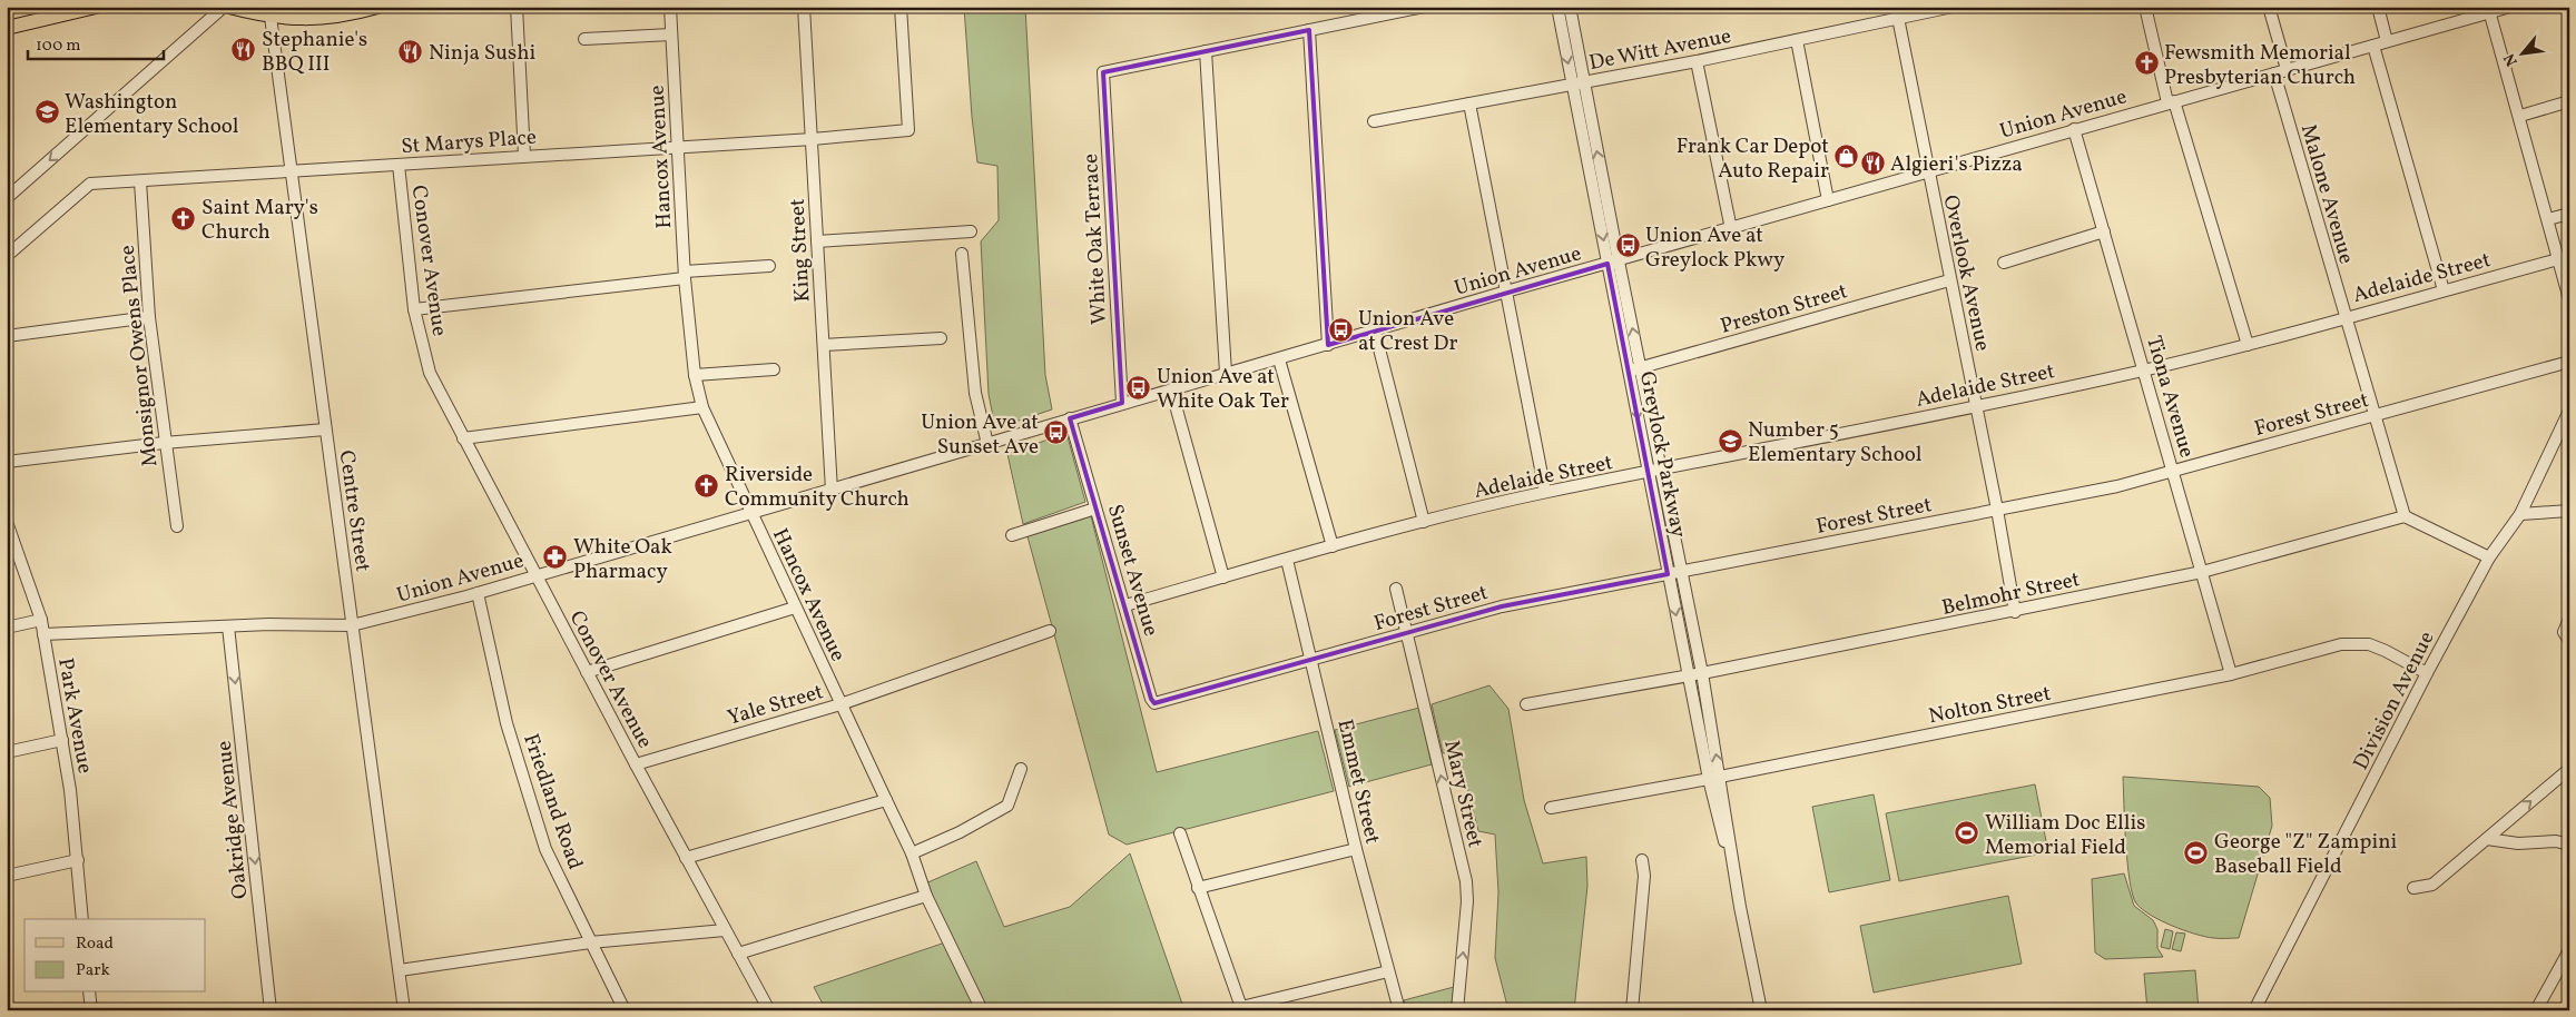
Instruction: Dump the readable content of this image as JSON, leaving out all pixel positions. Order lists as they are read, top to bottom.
{
  "streets": {
    "street": [
      "De Witt Avenue",
      "Union Avenue",
      "St Marys Place",
      "Hancox Avenue",
      "Malone Avenue",
      "White Oak Terrace",
      "King Street",
      "Conover Avenue",
      "Overlook Avenue",
      "Adelaide Street",
      "Preston Street",
      "Monsignor Owens Place",
      "Tiona Avenue",
      "Forest Street",
      "Greylock Parkway",
      "Centre Street",
      "Sunset Avenue",
      "Belmohr Street",
      "Division Avenue",
      "Yale Street",
      "Nolton Street",
      "Park Avenue",
      "Emmet Street",
      "Mary Street",
      "Friedland Road",
      "Oakridge Avenue"
    ]
  },
  "crossings": [
    ["De Witt Avenue", "Overlook Avenue"],
    ["De Witt Avenue", "Greylock Parkway"],
    ["Union Avenue", "Hancox Avenue"],
    ["Union Avenue", "Malone Avenue"],
    ["Union Avenue", "White Oak Terrace"],
    ["Union Avenue", "King Street"],
    ["Union Avenue", "Conover Avenue"],
    ["Union Avenue", "Overlook Avenue"],
    ["Union Avenue", "Tiona Avenue"],
    ["Union Avenue", "Greylock Parkway"],
    ["Union Avenue", "Centre Street"],
    ["Union Avenue", "Sunset Avenue"],
    ["Union Avenue", "Park Avenue"],
    ["Union Avenue", "Friedland Road"],
    ["Union Avenue", "Oakridge Avenue"],
    ["St Marys Place", "Hancox Avenue"],
    ["St Marys Place", "King Street"],
    ["St Marys Place", "Conover Avenue"],
    ["St Marys Place", "Monsignor Owens Place"],
    ["St Marys Place", "Centre Street"],
    ["Hancox Avenue", "Yale Street"],
    ["Malone Avenue", "Adelaide Street"],
    ["Malone Avenue", "Forest Street"],
    ["Malone Avenue", "Belmohr Street"],
    ["Conover Avenue", "Yale Street"],
    ["Overlook Avenue", "Adelaide Street"],
    ["Overlook Avenue", "Preston Street"],
    ["Overlook Avenue", "Forest Street"],
    ["Overlook Avenue", "Belmohr Street"],
    ["Adelaide Street", "Tiona Avenue"],
    ["Adelaide Street", "Greylock Parkway"],
    ["Adelaide Street", "Sunset Avenue"],
    ["Adelaide Street", "Emmet Street"],
    ["Preston Street", "Greylock Parkway"],
    ["Tiona Avenue", "Forest Street"],
    ["Tiona Avenue", "Belmohr Street"],
    ["Tiona Avenue", "Nolton Street"],
    ["Forest Street", "Greylock Parkway"],
    ["Forest Street", "Sunset Avenue"],
    ["Forest Street", "Emmet Street"],
    ["Forest Street", "Mary Street"],
    ["Greylock Parkway", "Belmohr Street"],
    ["Greylock Parkway", "Nolton Street"],
    ["Division Avenue", "Nolton Street"]
  ],
  "one_way": ["Mary Street", "Oakridge Avenue"],
  "places": {
    "restaurant": ["Stephanie's BBQ III", "Ninja Sushi", "Algieri's Pizza"],
    "church": ["Fewsmith Memorial Presbyterian Church", "Saint Mary's Church", "Riverside Community Church"],
    "school or university": ["Washington Elementary School", "Number 5 Elementary School"],
    "shop": ["Frank Car Depot Auto Repair"],
    "bus stop": [
      "Union Ave at Greylock Pkwy",
      "Union Ave at Crest Dr",
      "Union Ave at White Oak Ter",
      "Union Ave at Sunset Ave"
    ],
    "pharmacy": ["White Oak Pharmacy"],
    "sports": ["William Doc Ellis Memorial Field", "George \"Z\" Zampini Baseball Field"]
  },
  "legend": ["Road", "Park"],
  "scale_bar": "100 m",
  "north": "bottom left"
}
